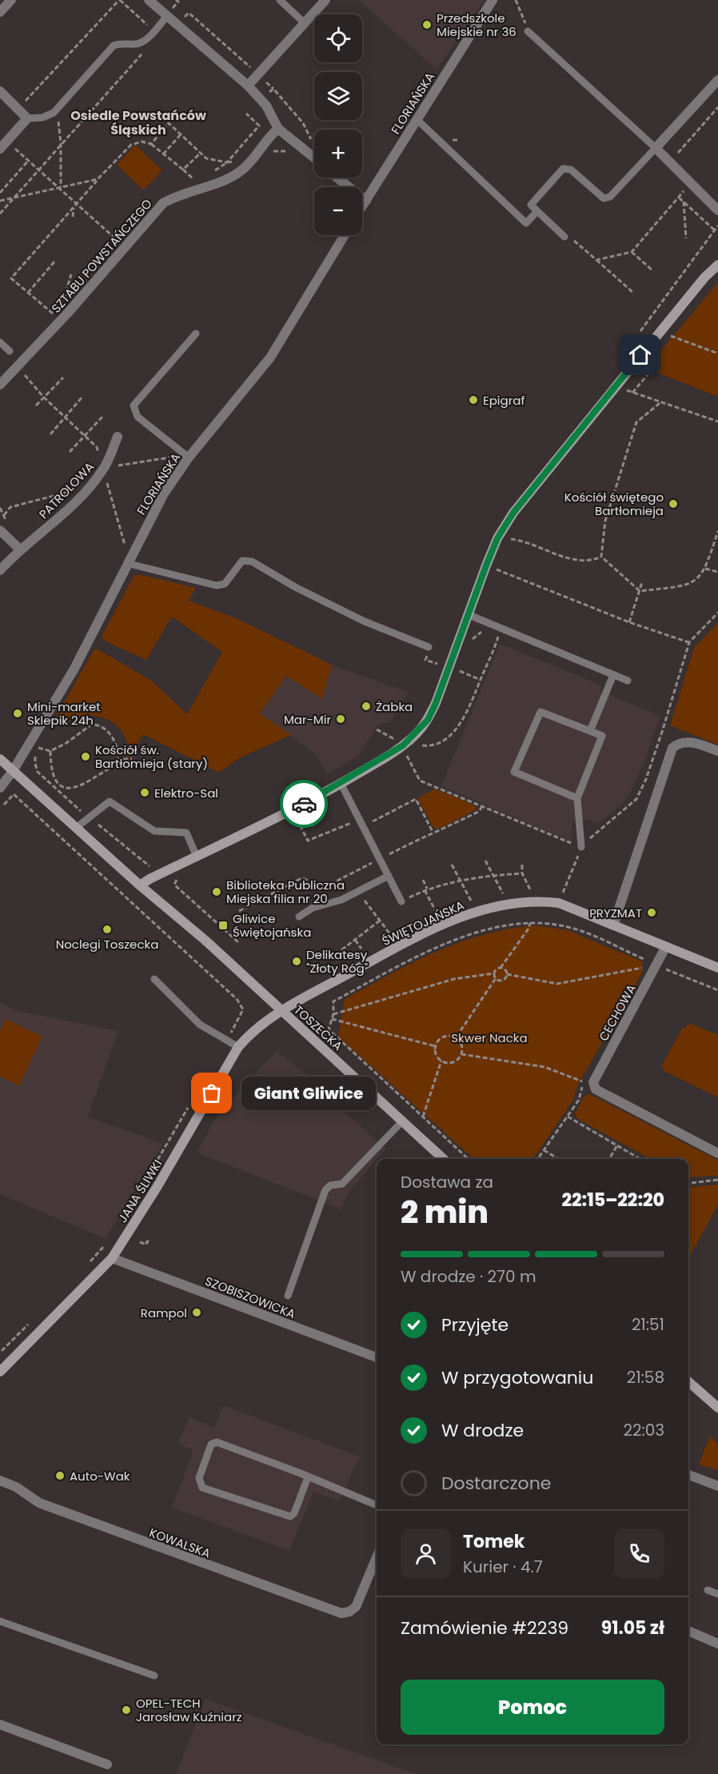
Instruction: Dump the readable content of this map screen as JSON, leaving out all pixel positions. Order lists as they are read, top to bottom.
{
  "streets": {
    "street": [
      "FLORIAŃSKA",
      "SZTABU POWSTAŃCZEGO",
      "PATROLOWA",
      "ŚWIĘTOJAŃSKA",
      "CECHOWA",
      "TOSZECKA",
      "JANA ŚLIWKI",
      "SZOBISZOWICKA",
      "KOWALSKA"
    ]
  },
  "crossings": [
    ["FLORIAŃSKA", "TOSZECKA"],
    ["ŚWIĘTOJAŃSKA", "CECHOWA"],
    ["ŚWIĘTOJAŃSKA", "TOSZECKA"],
    ["ŚWIĘTOJAŃSKA", "JANA ŚLIWKI"],
    ["TOSZECKA", "JANA ŚLIWKI"],
    ["JANA ŚLIWKI", "SZOBISZOWICKA"]
  ],
  "districts": ["Osiedle Powstańców Śląskich"],
  "parks": ["Skwer Nacka"],
  "places": {
    "other": [
      "Przedszkole Miejskie nr 36",
      "Epigraf",
      "Kościół świętego Bartłomieja",
      "Żabka",
      "Mini-market Sklepik 24h",
      "Mar-Mir",
      "Kościół św. Bartłomieja (stary)",
      "Elektro-Sal",
      "Biblioteka Publiczna Miejska filia nr 20",
      "PRYZMAT",
      "Noclegi Toszecka",
      "Delikatesy \"Złoty Róg\"",
      "Giant Gliwice",
      "Rampol",
      "Auto-Wak",
      "OPEL-TECH Jarosław Kuźniarz"
    ],
    "transit": ["Gliwice Świętojańska"]
  },
  "page": {
    "map_buttons": ["+", "−"],
    "bubble": "Giant Gliwice",
    "heading": ["2 min", "Dostawa za", "22:15–22:20"],
    "panel": [
      "Tomek",
      "Kurier · 4.7",
      "Zamówienie #2239",
      "91.05 zł"
    ],
    "bar": "W drodze · 270 m",
    "list": [
      ["Przyjęte", "21:51"],
      ["W przygotowaniu", "21:58"],
      ["W drodze", "22:03"],
      "Dostarczone"
    ],
    "buttons": "Pomoc"
  }
}
